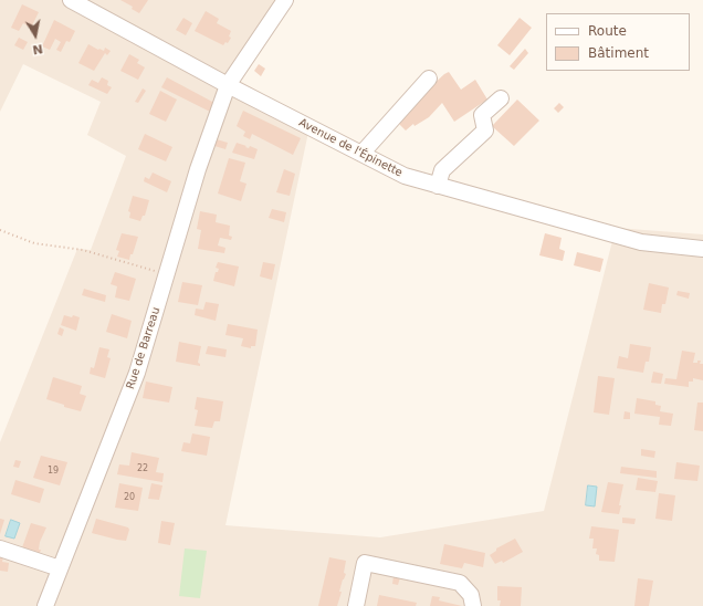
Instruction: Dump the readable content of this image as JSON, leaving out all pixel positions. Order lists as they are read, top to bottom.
{
  "streets": {
    "street": ["Avenue de l'Épinette", "Rue de Barreau"]
  },
  "crossings": [
    ["Avenue de l'Épinette", "Rue de Barreau"]
  ],
  "house_numbers": ["22", "19", "20"],
  "legend": ["Route", "Bâtiment"],
  "north": "bottom"
}
